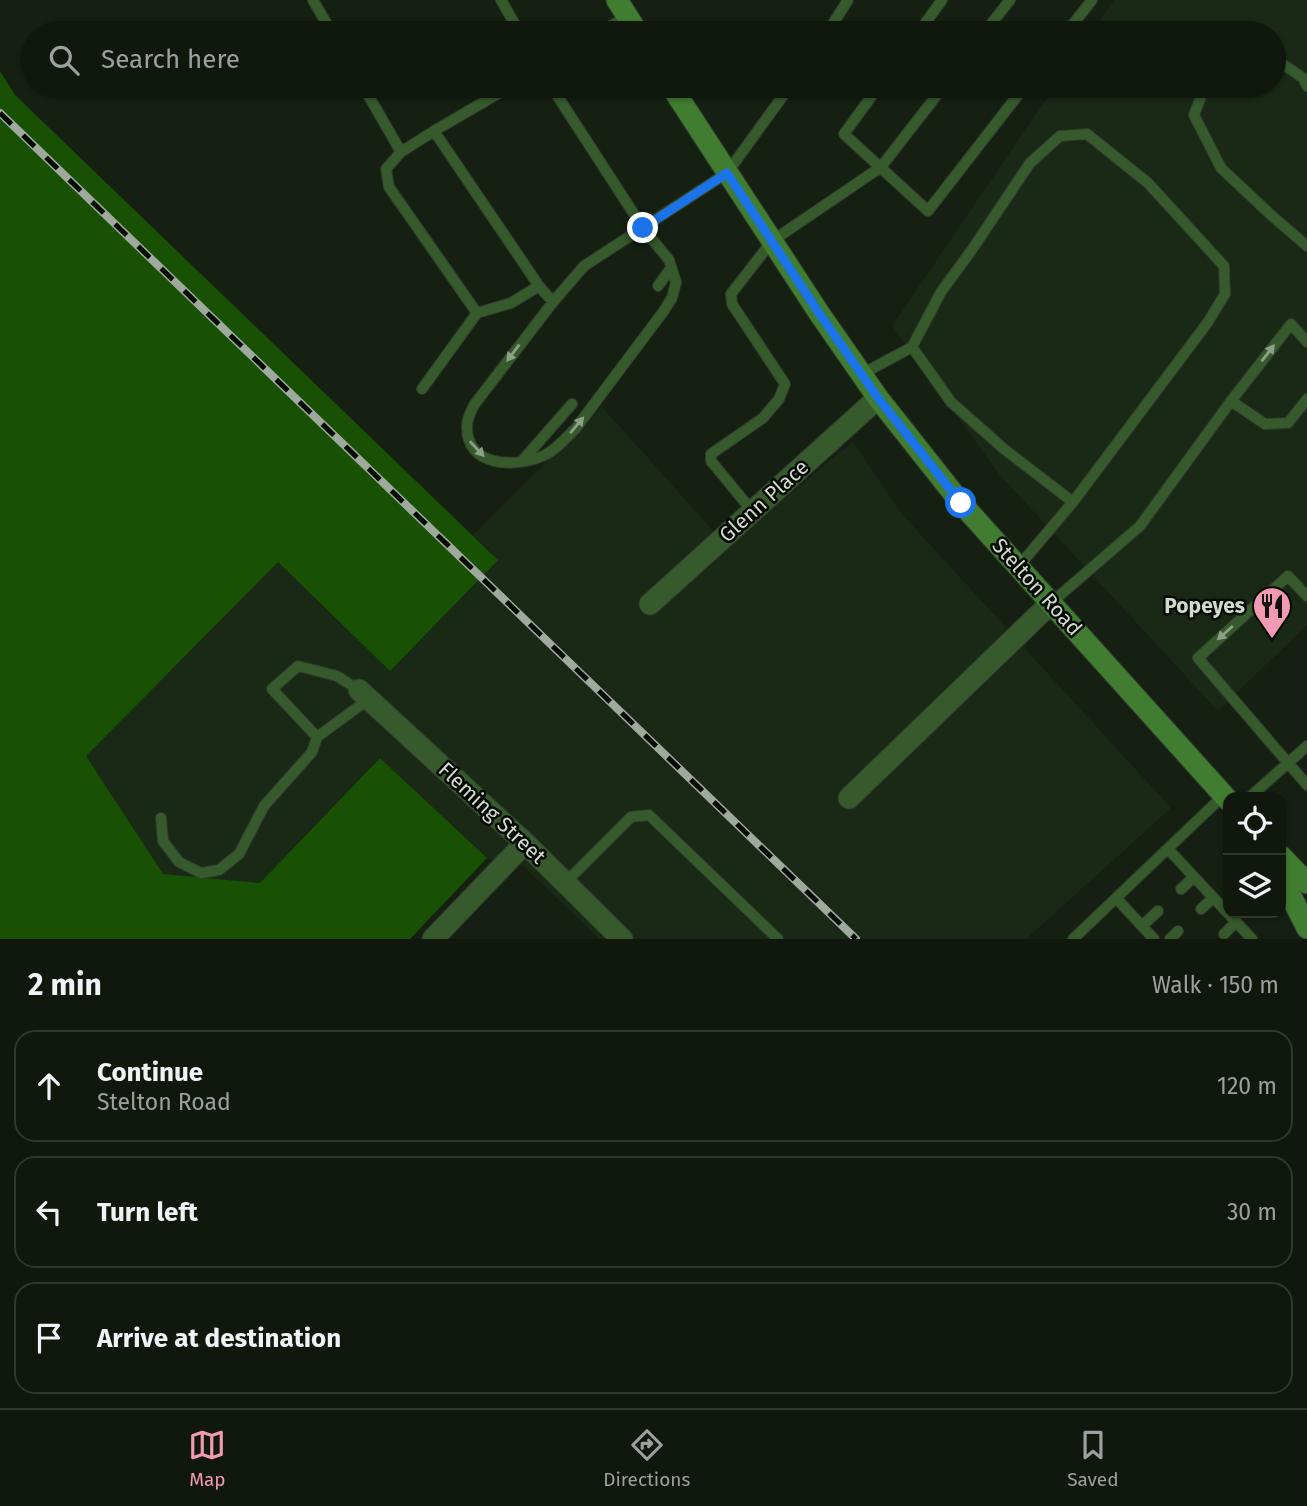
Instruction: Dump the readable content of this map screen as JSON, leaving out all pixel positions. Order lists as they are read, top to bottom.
{
  "streets": {
    "main road": ["Stelton Road"],
    "street": ["Glenn Place", "Fleming Street"]
  },
  "crossings": [
    ["Glenn Place", "Stelton Road"]
  ],
  "places": {
    "restaurant": ["Popeyes"]
  },
  "page": {
    "search": "Search here",
    "heading": ["2 min", "Walk · 150 m"],
    "list": [
      ["Continue", "Stelton Road", "120 m"],
      ["Turn left", "30 m"],
      "Arrive at destination"
    ],
    "nav": ["Map", "Directions", "Saved"]
  }
}
